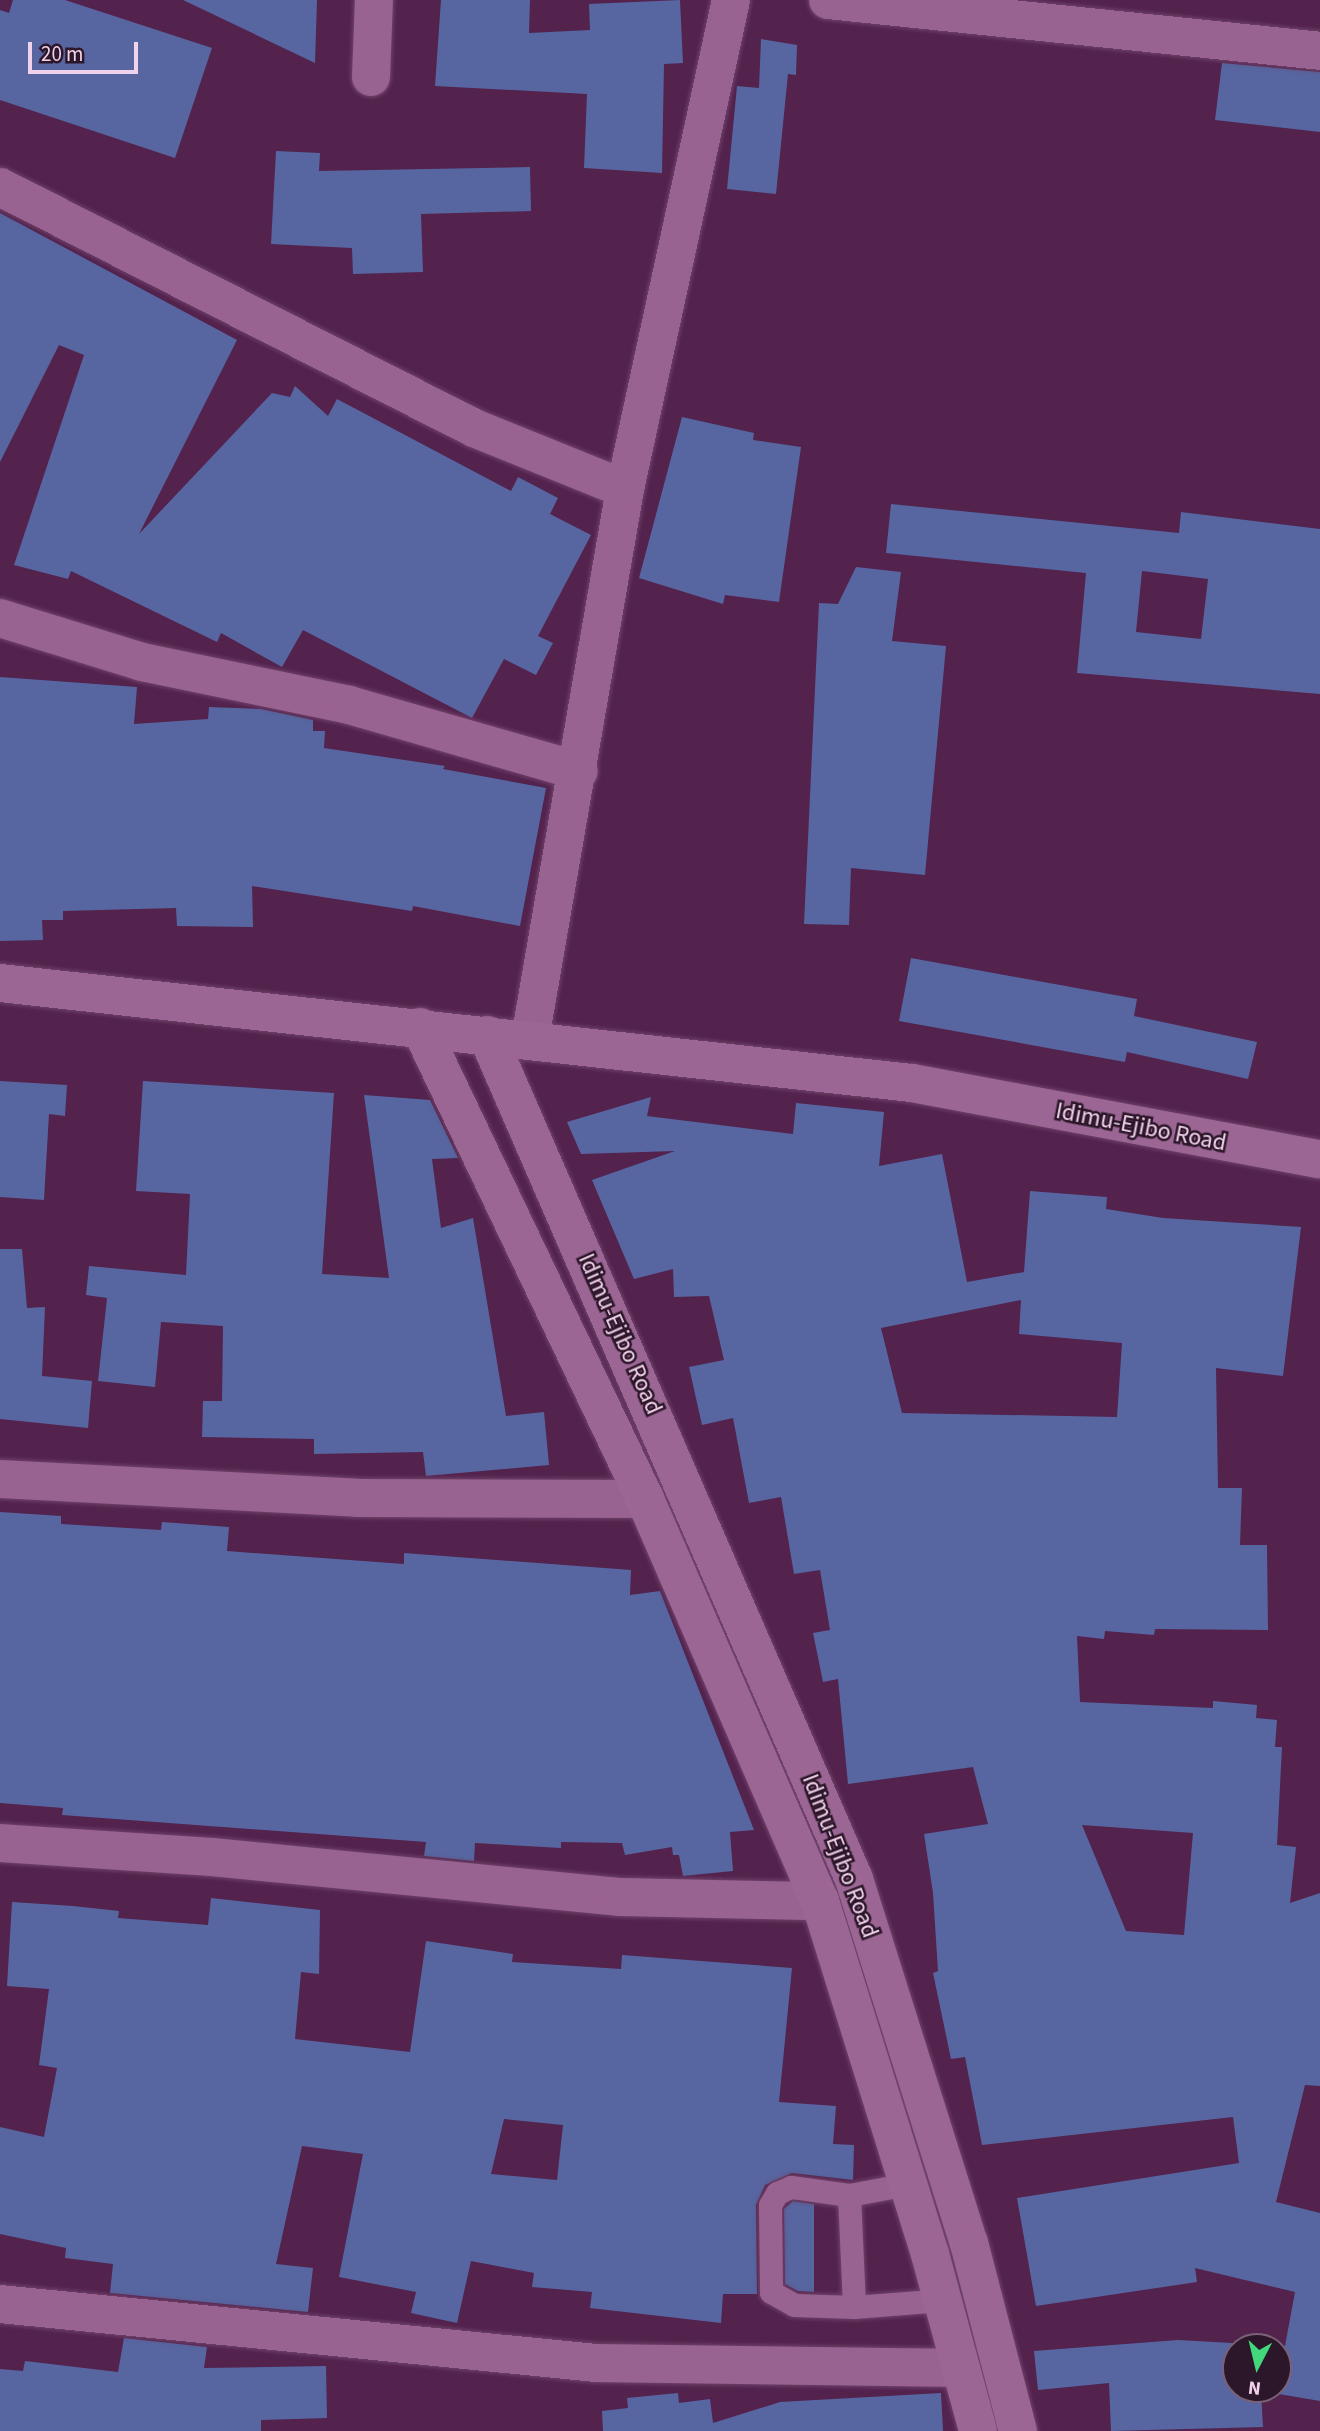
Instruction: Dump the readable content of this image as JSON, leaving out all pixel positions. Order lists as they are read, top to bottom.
{
  "streets": {
    "main road": ["Idimu-Ejibo Road"]
  },
  "scale_bar": "20 m",
  "north": "bottom"
}
